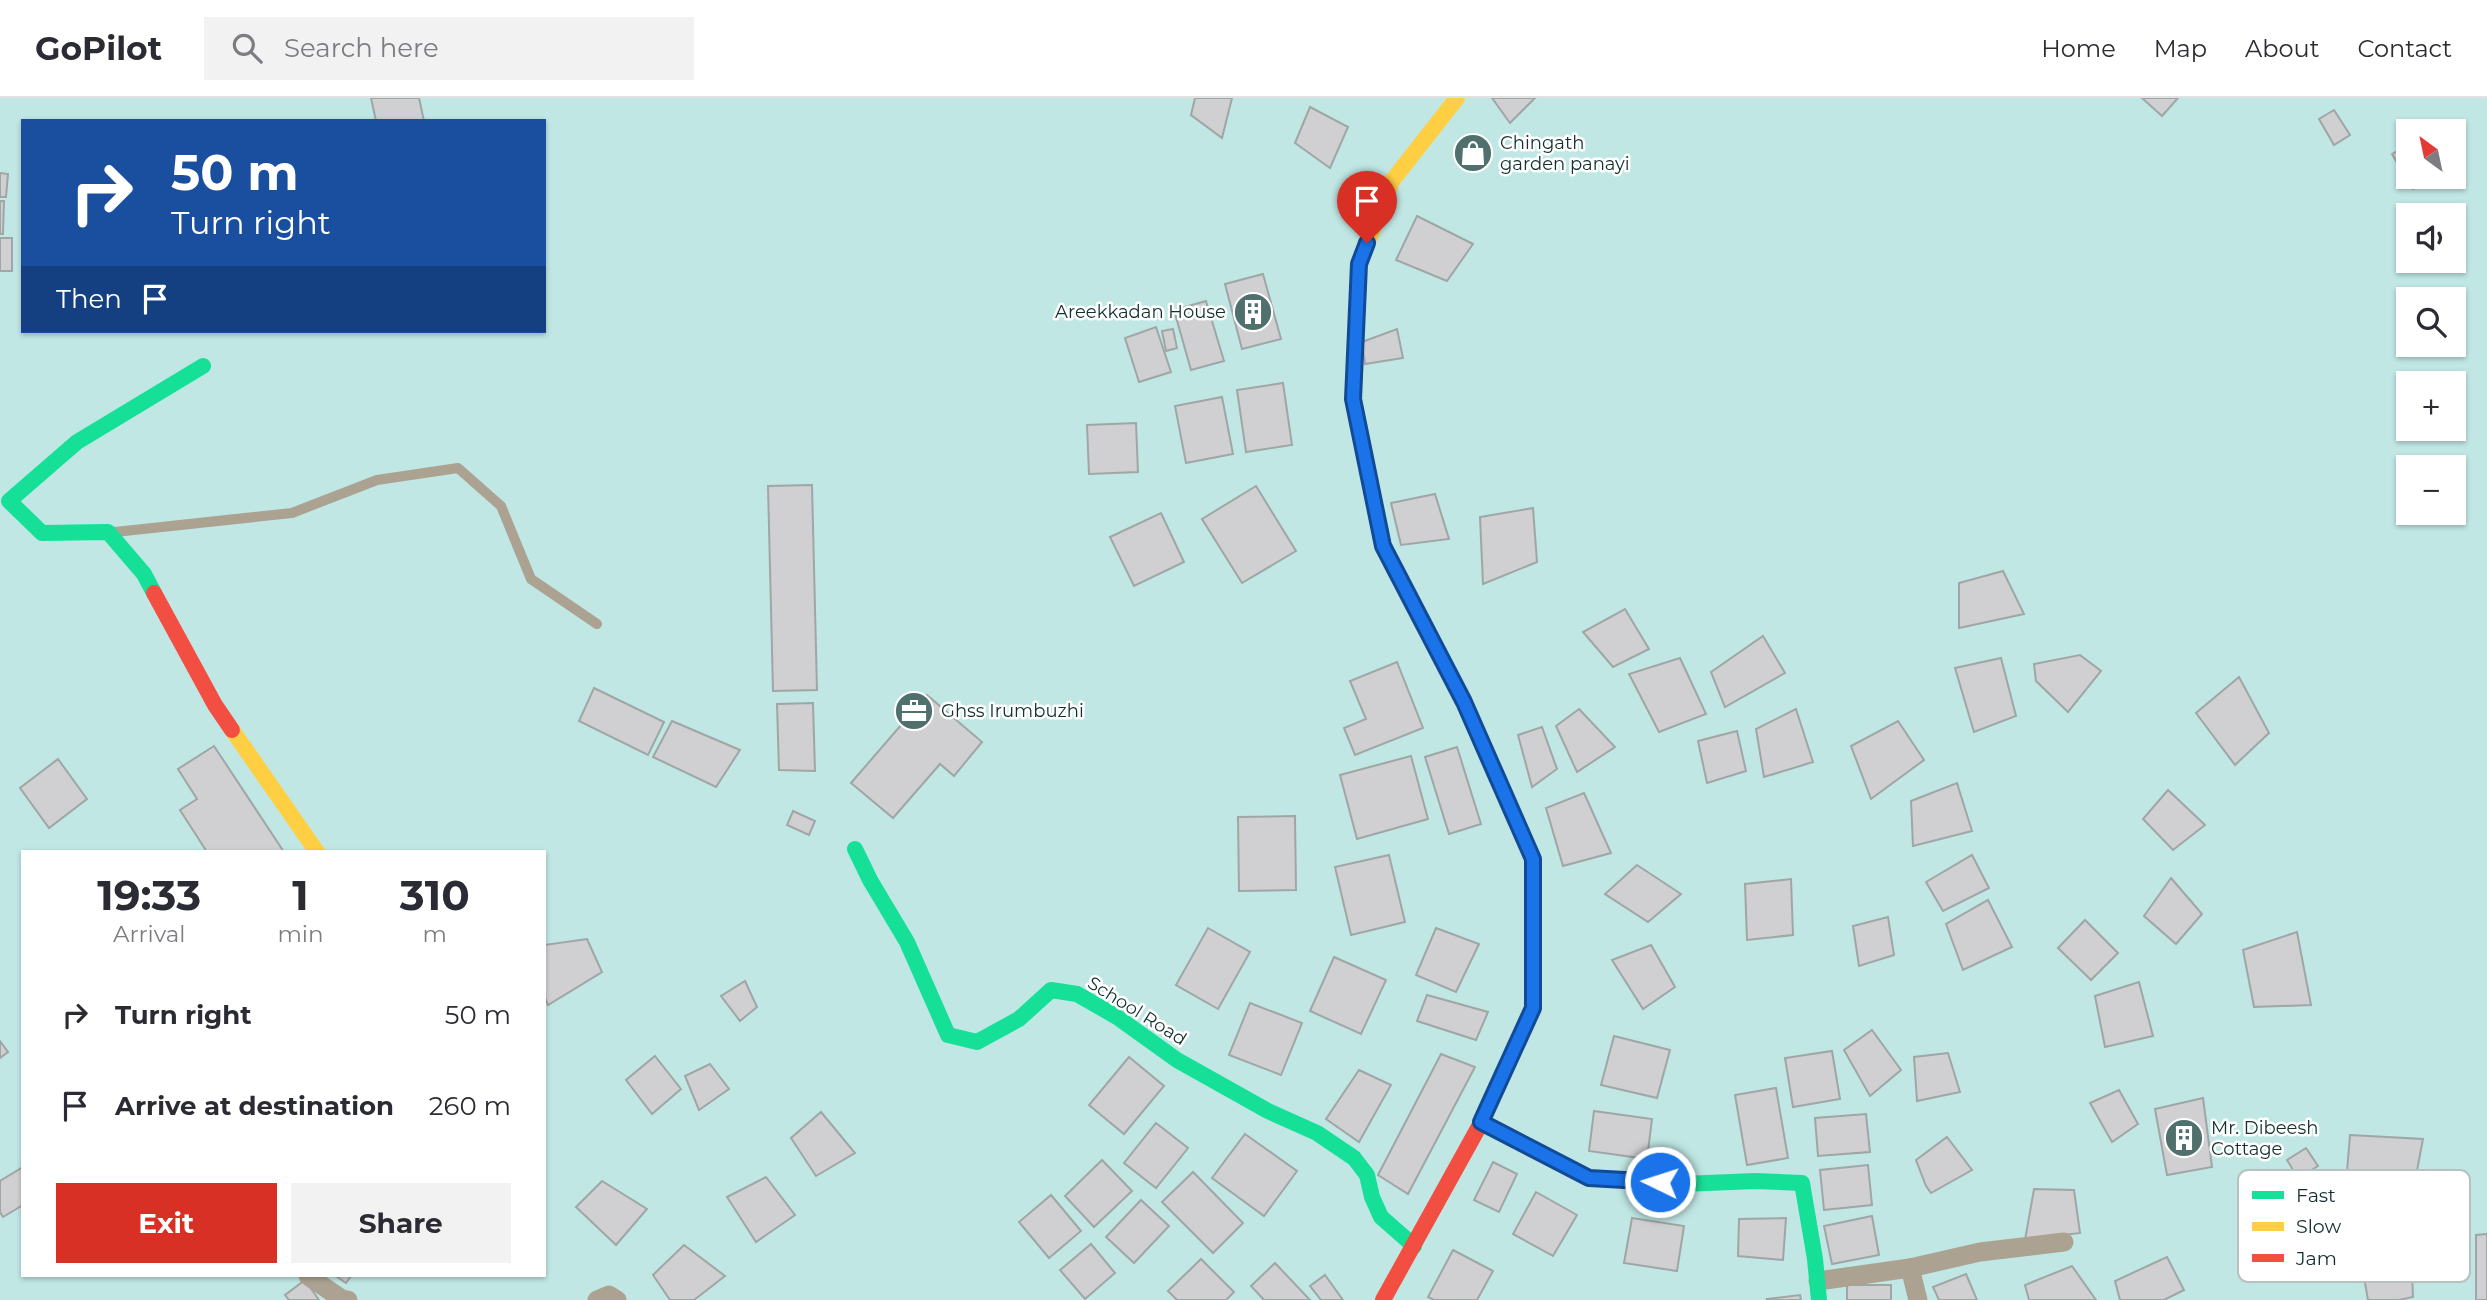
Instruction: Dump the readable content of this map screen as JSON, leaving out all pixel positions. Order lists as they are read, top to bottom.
{
  "streets": {
    "street": ["School Road"]
  },
  "places": {
    "shop": ["Chingath garden panayi"],
    "building": ["Areekkadan House", "Mr. Dibeesh Cottage"],
    "office": ["Ghss Irumbuzhi"]
  },
  "legend": ["Fast", "Slow", "Jam"],
  "north": "top left",
  "page": {
    "header": "GoPilot",
    "search": "Search here",
    "nav": [
      "Home",
      "Map",
      "About",
      "Contact"
    ],
    "map_buttons": ["+", "−"],
    "turn": ["50 m", "Turn right"],
    "then": "Then",
    "eta": [
      "19:33",
      "Arrival",
      "1",
      "min",
      "310",
      "m"
    ],
    "list": [
      {
        "name": "Turn right",
        "value": "50 m"
      },
      {
        "name": "Arrive at destination",
        "value": "260 m"
      }
    ],
    "buttons": ["Exit", "Share"]
  }
}
